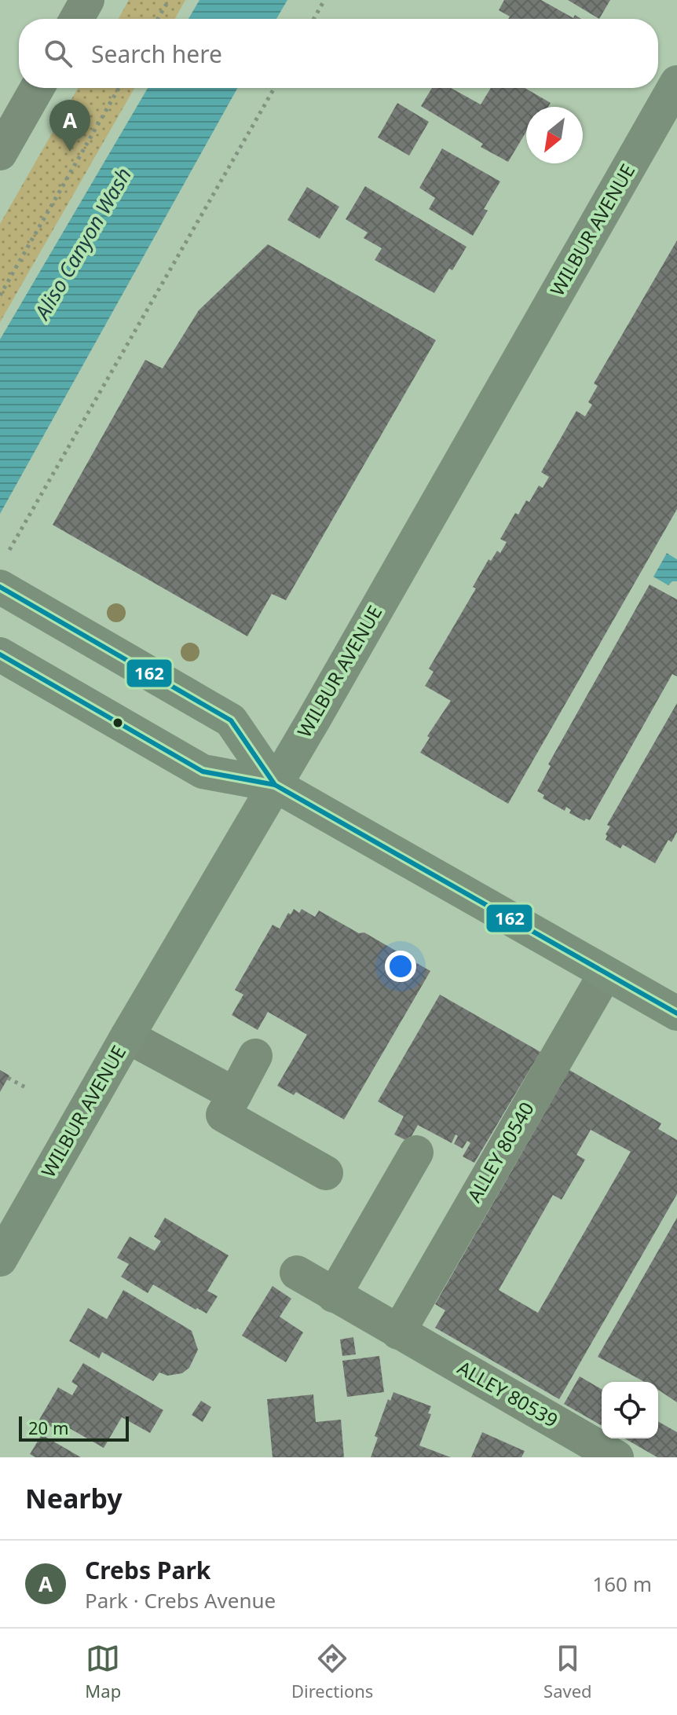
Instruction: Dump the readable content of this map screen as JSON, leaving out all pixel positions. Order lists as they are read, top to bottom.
{
  "streets": {
    "main road": ["WILBUR AVENUE"],
    "street": ["ALLEY 80540", "ALLEY 80539"]
  },
  "crossings": [
    ["ALLEY 80540", "ALLEY 80539"]
  ],
  "water": ["Aliso Canyon Wash"],
  "lines": ["transit line 162"],
  "scale_bar": "20 m",
  "north": "bottom left",
  "page": {
    "search": "Search here",
    "pins": "A",
    "scale": "20 m",
    "heading": "Nearby",
    "list": [
      {
        "mark": "A",
        "name": "Crebs Park",
        "note": "Park · Crebs Avenue",
        "value": "160 m"
      }
    ],
    "nav": ["Map", "Directions", "Saved"]
  }
}
